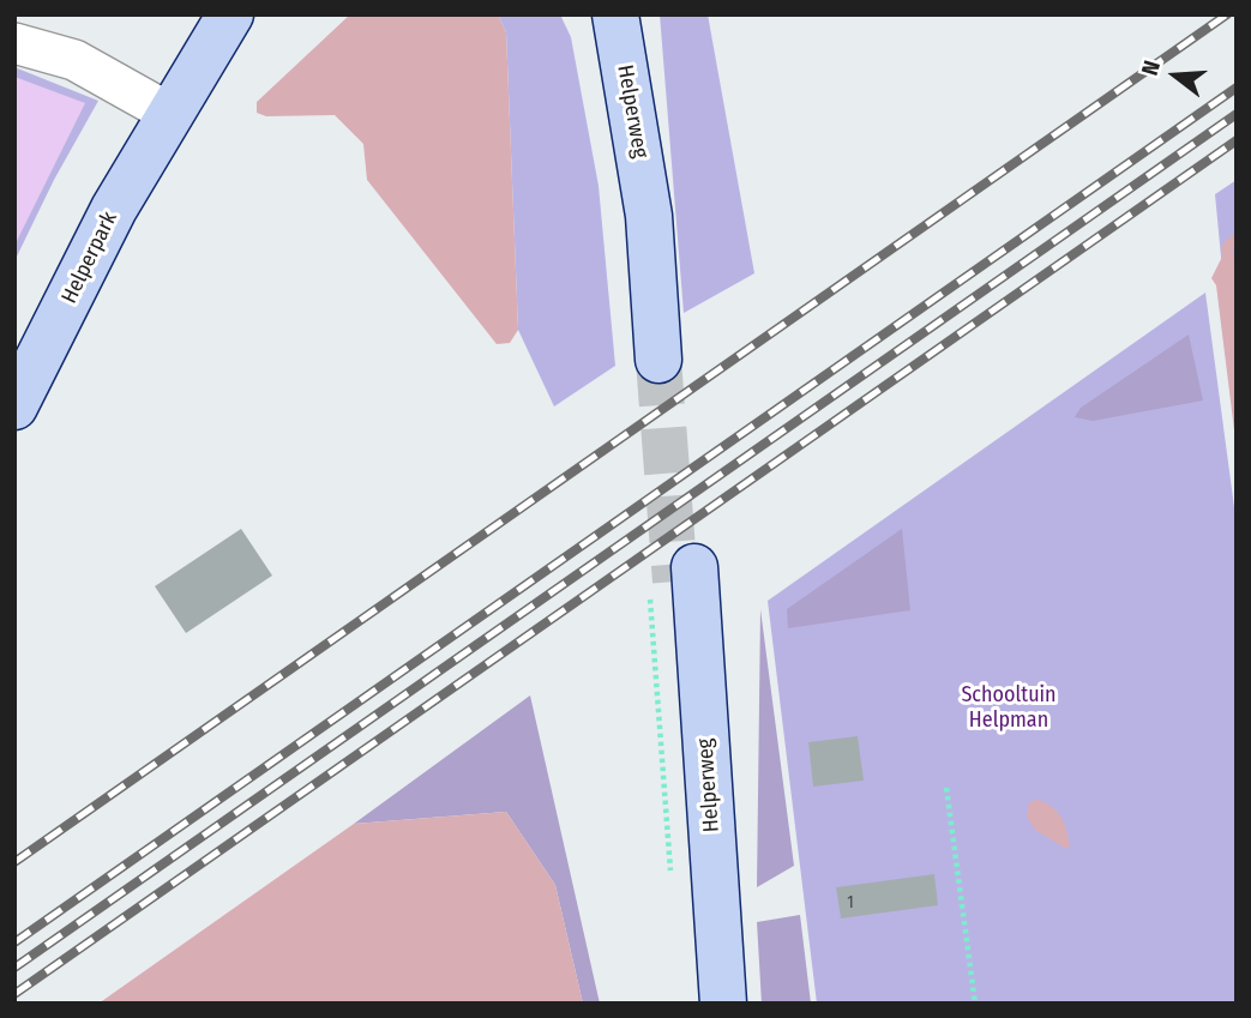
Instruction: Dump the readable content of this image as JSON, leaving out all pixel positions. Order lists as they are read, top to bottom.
{
  "streets": {
    "street": ["Helperweg", "Helperpark"]
  },
  "parks": ["Schooltuin Helpman"],
  "house_numbers": ["1"],
  "north": "left"
}
